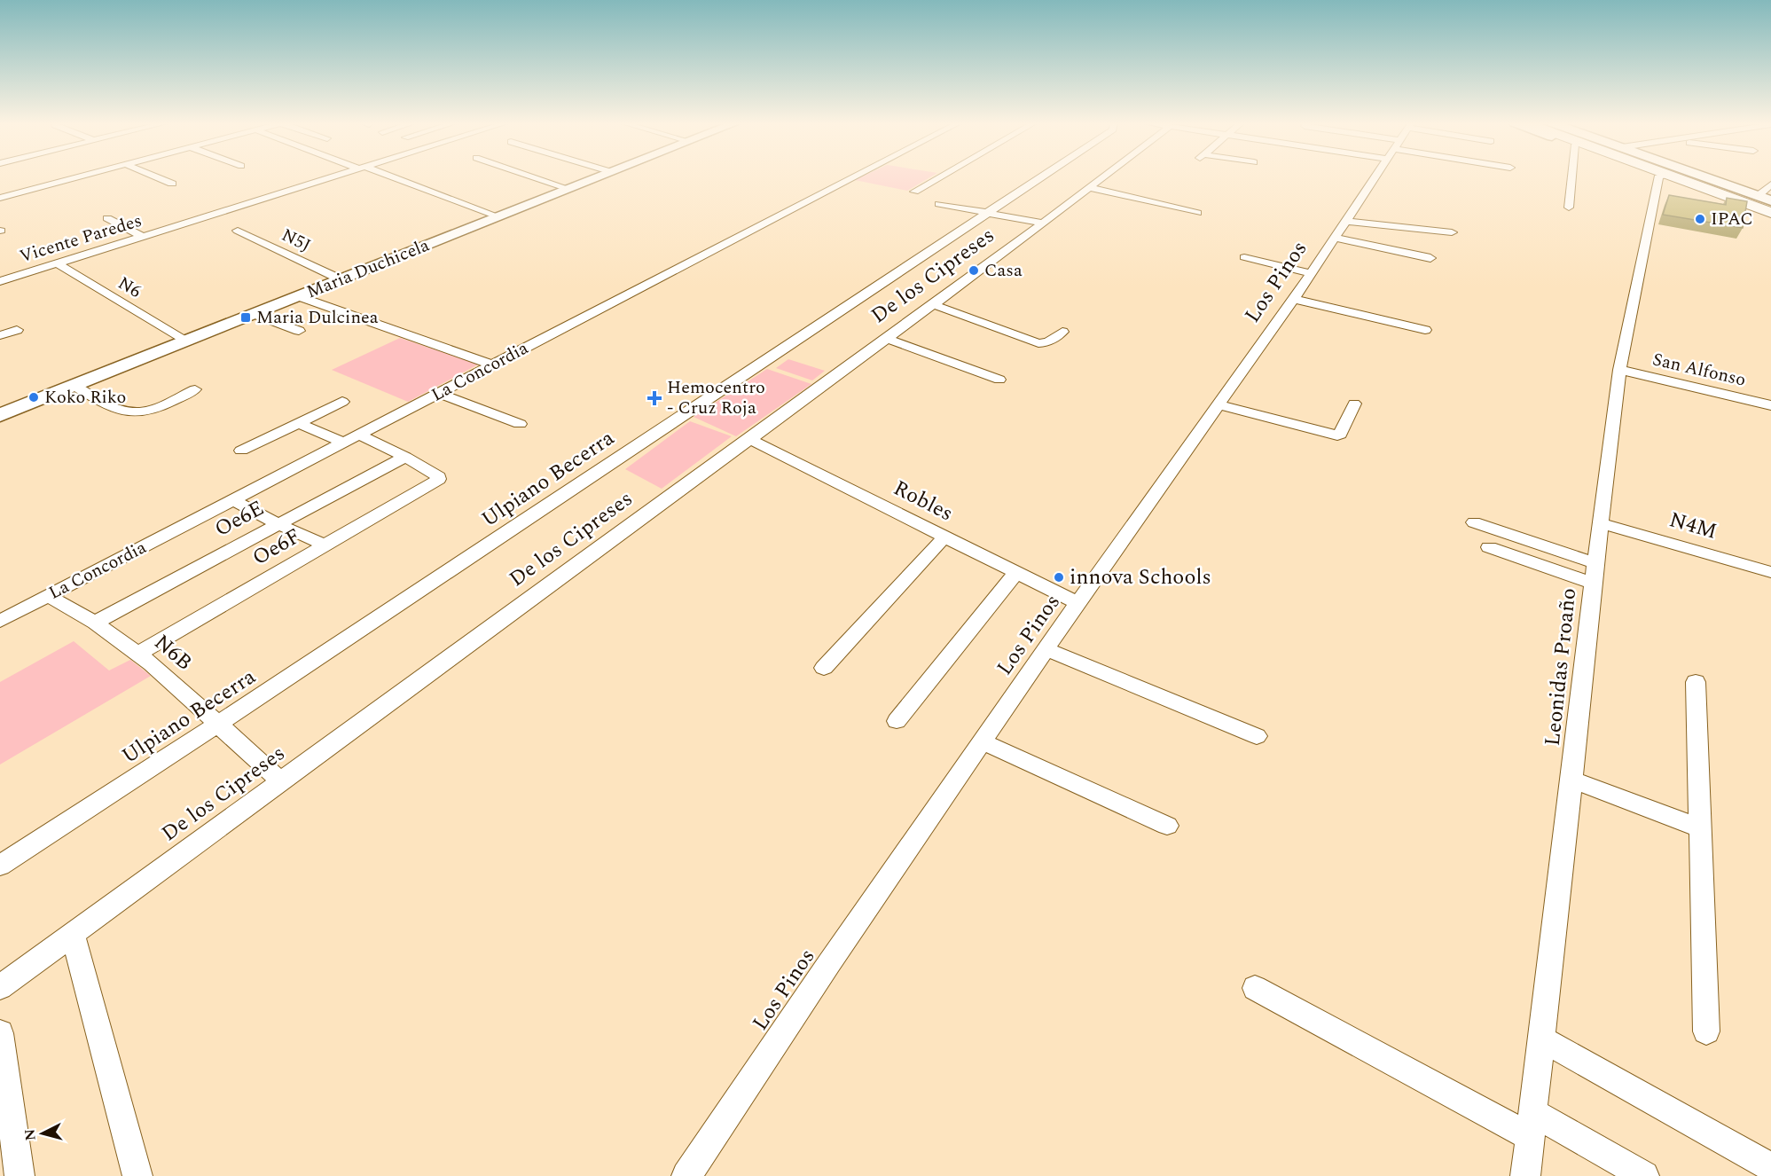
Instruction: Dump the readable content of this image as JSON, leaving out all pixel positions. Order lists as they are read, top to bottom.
{
  "streets": {
    "main road": ["Maria Duchicela"],
    "street": [
      "Vicente Paredes",
      "N5J",
      "De los Cipreses",
      "Los Pinos",
      "N6",
      "San Alfonso",
      "La Concordia",
      "Ulpiano Becerra",
      "Robles",
      "Oe6E",
      "N4M",
      "Oe6F",
      "N6B",
      "Leonidas Proaño"
    ]
  },
  "crossings": [
    ["Vicente Paredes", "N6"],
    ["N5J", "Maria Duchicela"],
    ["Maria Duchicela", "N6"],
    ["De los Cipreses", "Robles"],
    ["De los Cipreses", "N6B"],
    ["Los Pinos", "Robles"],
    ["San Alfonso", "Leonidas Proaño"],
    ["La Concordia", "N6B"],
    ["Ulpiano Becerra", "N6B"],
    ["Oe6E", "Oe6F"],
    ["Oe6E", "N6B"],
    ["N4M", "Leonidas Proaño"],
    ["Oe6F", "N6B"]
  ],
  "places": {
    "other": [
      "IPAC",
      "Casa",
      "Koko Riko",
      "innova Schools"
    ],
    "transit": ["Maria Dulcinea"],
    "health": ["Hemocentro - Cruz Roja"]
  },
  "north": "left"
}
